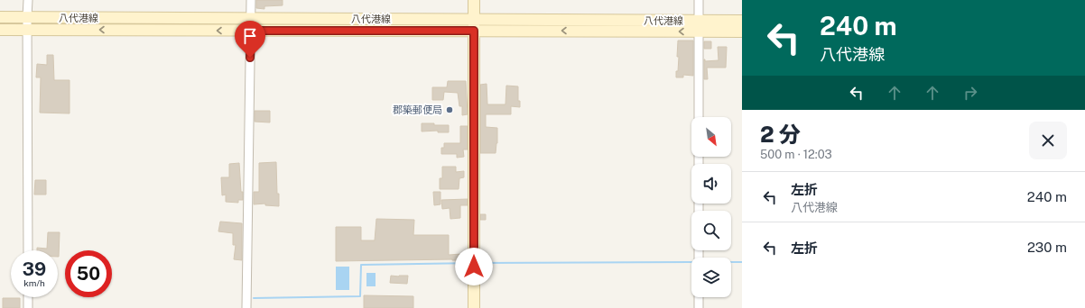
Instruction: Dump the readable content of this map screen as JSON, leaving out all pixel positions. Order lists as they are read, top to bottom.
{
  "streets": {
    "main road": ["八代港線"]
  },
  "places": ["郡築郵便局"],
  "north": "bottom right",
  "page": {
    "turn": ["240 m", "八代港線"],
    "heading": ["2 分", "500 m · 12:03"],
    "list": [
      {
        "name": "左折",
        "note": "八代港線",
        "value": "240 m"
      },
      {
        "name": "左折",
        "value": "230 m"
      }
    ],
    "speed": "39 km/h",
    "limit": "50"
  }
}
